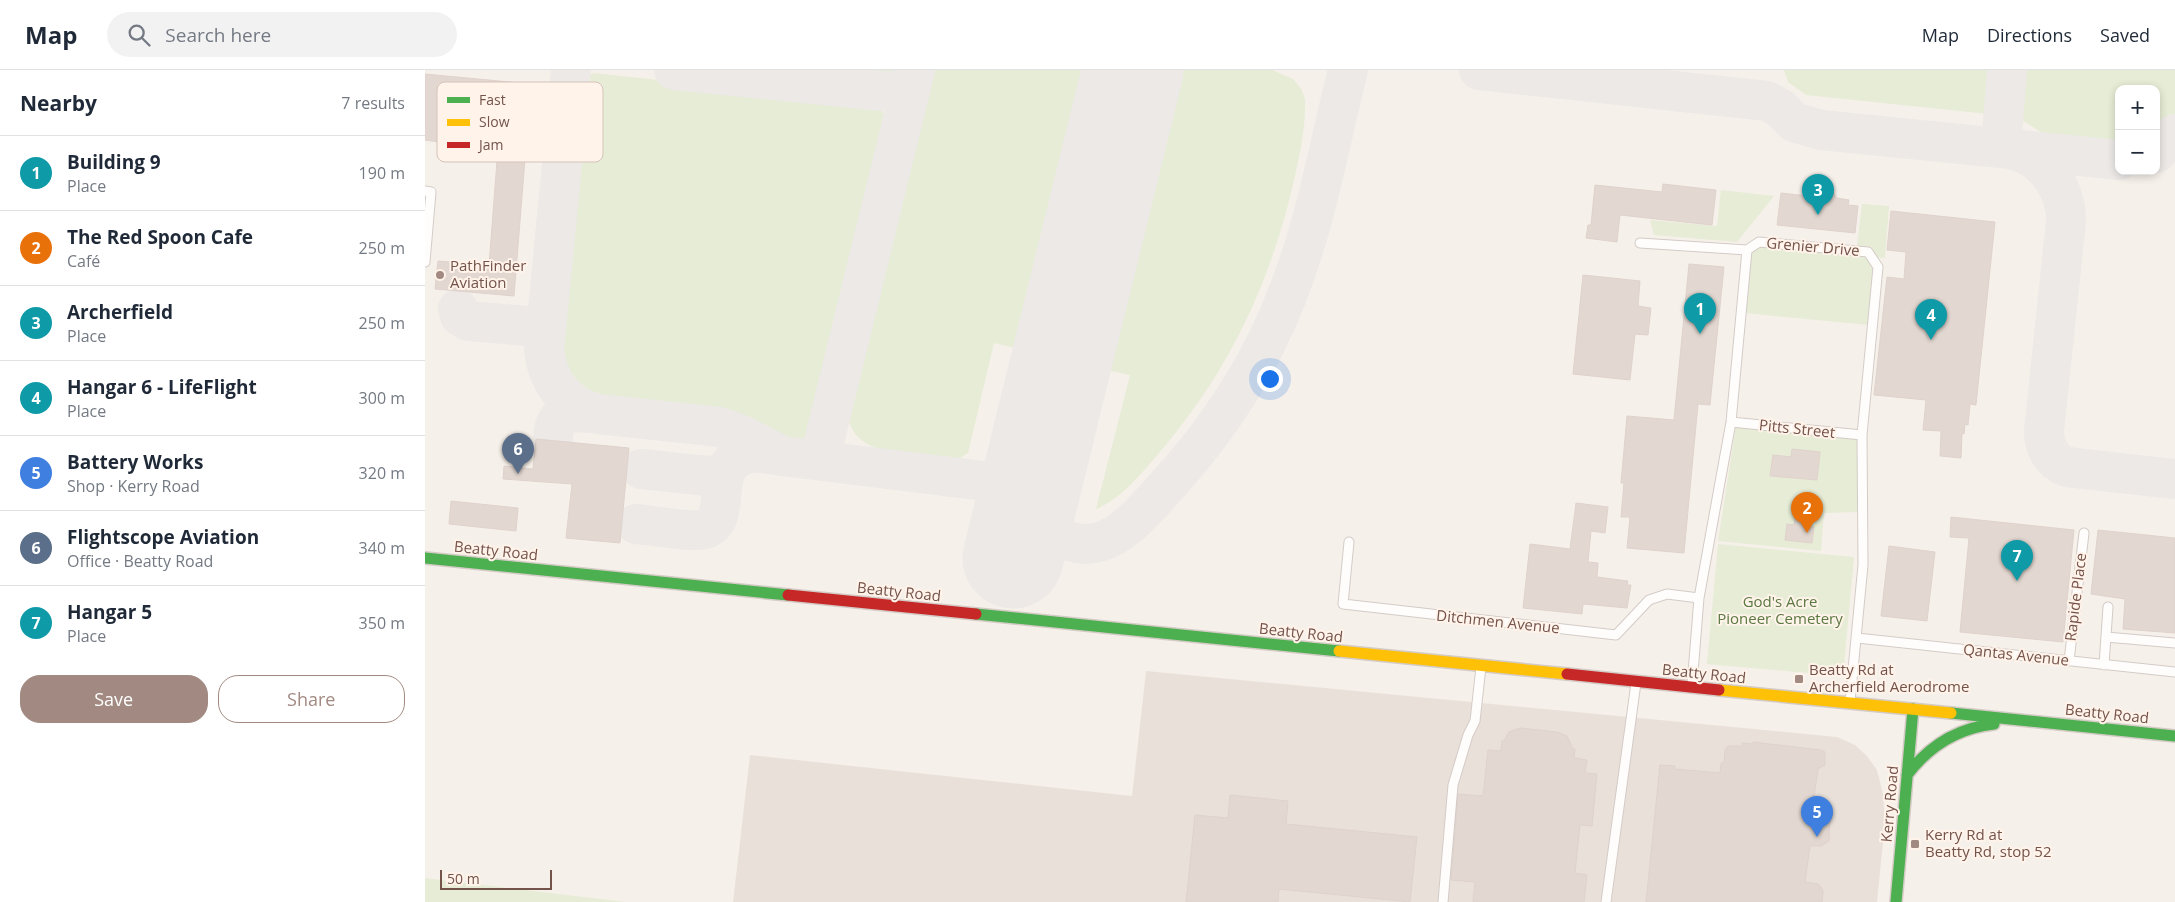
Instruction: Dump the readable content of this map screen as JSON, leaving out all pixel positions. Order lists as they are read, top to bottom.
{
  "streets": {
    "main road": ["Beatty Road", "Kerry Road"],
    "lane": [
      "Grenier Drive",
      "Pitts Street",
      "Rapide Place",
      "Ditchmen Avenue",
      "Qantas Avenue"
    ]
  },
  "crossings": [
    ["Grenier Drive", "Pitts Street"],
    ["Grenier Drive", "Beatty Road"],
    ["Grenier Drive", "Ditchmen Avenue"],
    ["Grenier Drive", "Qantas Avenue"],
    ["Beatty Road", "Kerry Road"],
    ["Rapide Place", "Qantas Avenue"]
  ],
  "parks": ["God's Acre Pioneer Cemetery"],
  "places": {
    "other": ["PathFinder Aviation"],
    "transit": ["Beatty Rd at Archerfield Aerodrome", "Kerry Rd at Beatty Rd, stop 52"]
  },
  "legend": ["Fast", "Slow", "Jam"],
  "scale_bar": "50 m",
  "page": {
    "header": "Map",
    "search": "Search here",
    "nav": ["Map", "Directions", "Saved"],
    "heading": ["Nearby", "7 results"],
    "map_buttons": ["+", "−"],
    "list": [
      {
        "mark": "1",
        "name": "Building 9",
        "note": "Place",
        "value": "190 m"
      },
      {
        "mark": "2",
        "name": "The Red Spoon Cafe",
        "note": "Café",
        "value": "250 m"
      },
      {
        "mark": "3",
        "name": "Archerfield",
        "note": "Place",
        "value": "250 m"
      },
      {
        "mark": "4",
        "name": "Hangar 6 - LifeFlight",
        "note": "Place",
        "value": "300 m"
      },
      {
        "mark": "5",
        "name": "Battery Works",
        "note": "Shop · Kerry Road",
        "value": "320 m"
      },
      {
        "mark": "6",
        "name": "Flightscope Aviation",
        "note": "Office · Beatty Road",
        "value": "340 m"
      },
      {
        "mark": "7",
        "name": "Hangar 5",
        "note": "Place",
        "value": "350 m"
      }
    ],
    "pins": [
      "3",
      "1",
      "4",
      "6",
      "2",
      "7",
      "5"
    ],
    "buttons": ["Save", "Share"],
    "scale": "50 m"
  }
}
